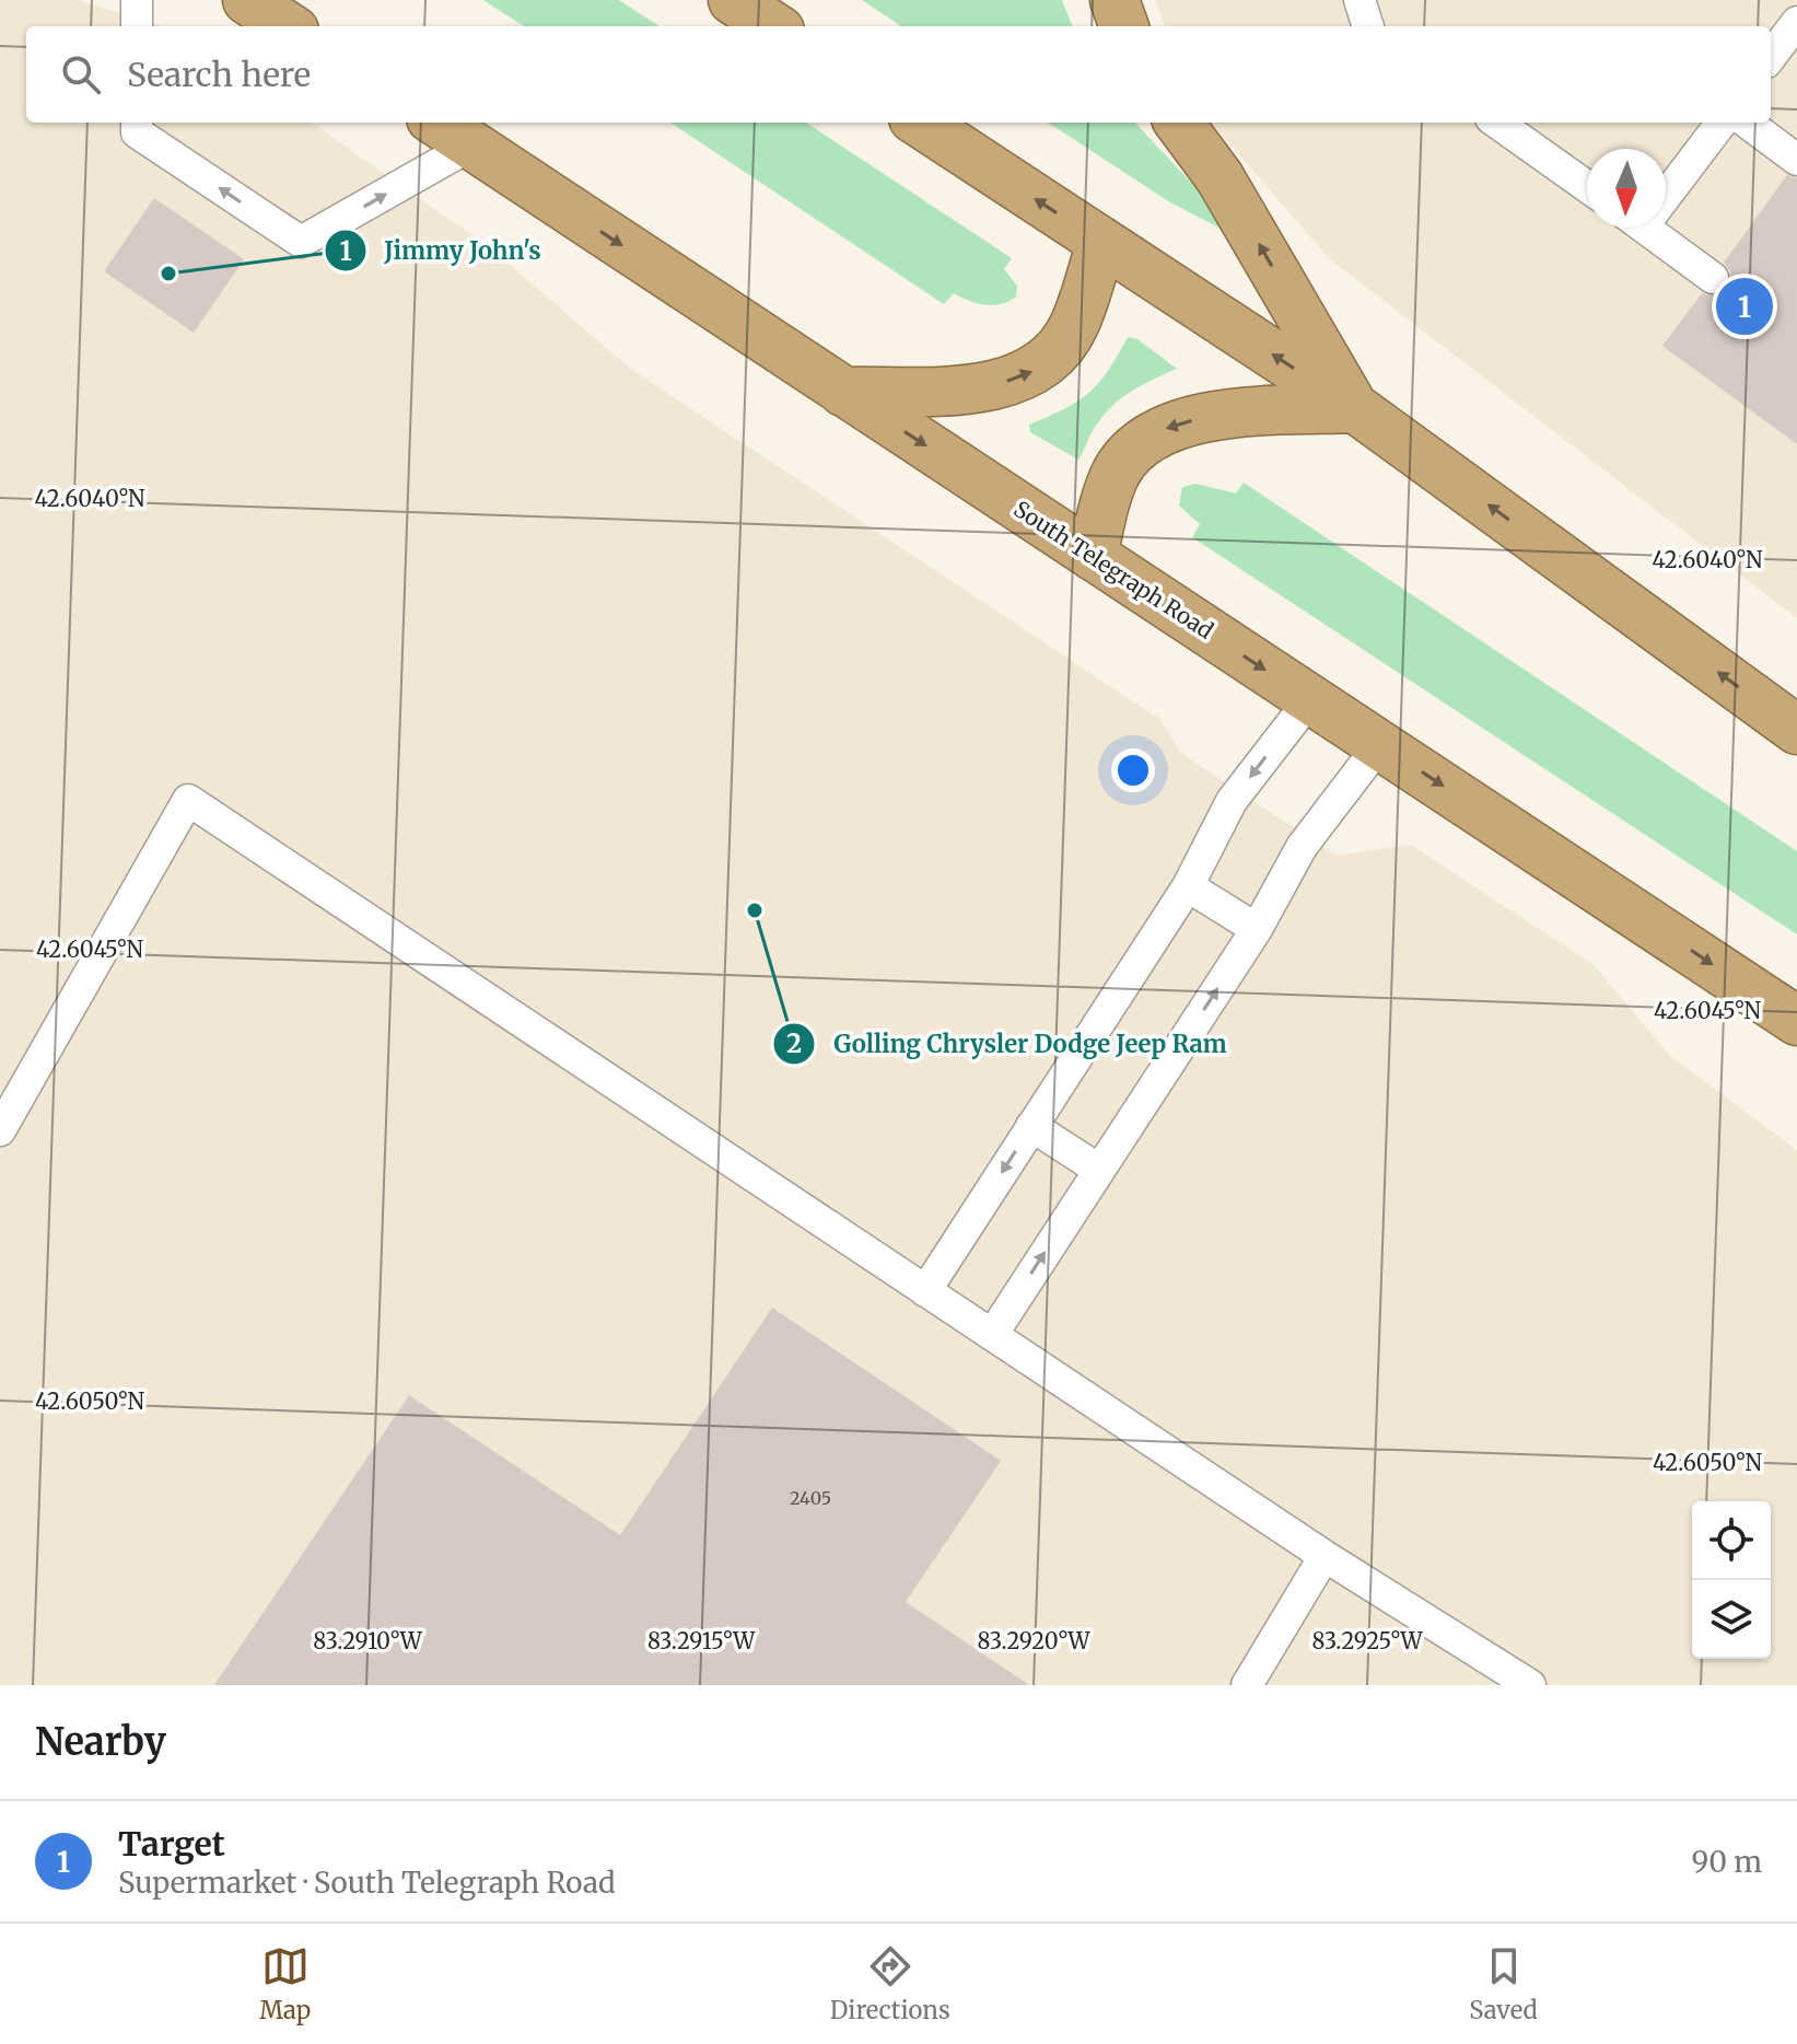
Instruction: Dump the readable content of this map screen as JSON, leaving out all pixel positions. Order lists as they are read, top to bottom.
{
  "streets": {
    "highway": ["South Telegraph Road"]
  },
  "places": ["Jimmy John's", "Golling Chrysler Dodge Jeep Ram"],
  "house_numbers": ["2405"],
  "north": "bottom",
  "page": {
    "search": "Search here",
    "pins": "1",
    "heading": "Nearby",
    "list": [
      {
        "mark": "1",
        "name": "Target",
        "note": "Supermarket · South Telegraph Road",
        "value": "90 m"
      }
    ],
    "nav": ["Map", "Directions", "Saved"]
  },
  "coordinates": [
    "42.6040°N",
    "42.6045°N",
    "42.6050°N",
    "83.2910°W",
    "83.2915°W",
    "83.2920°W",
    "83.2925°W"
  ]
}
